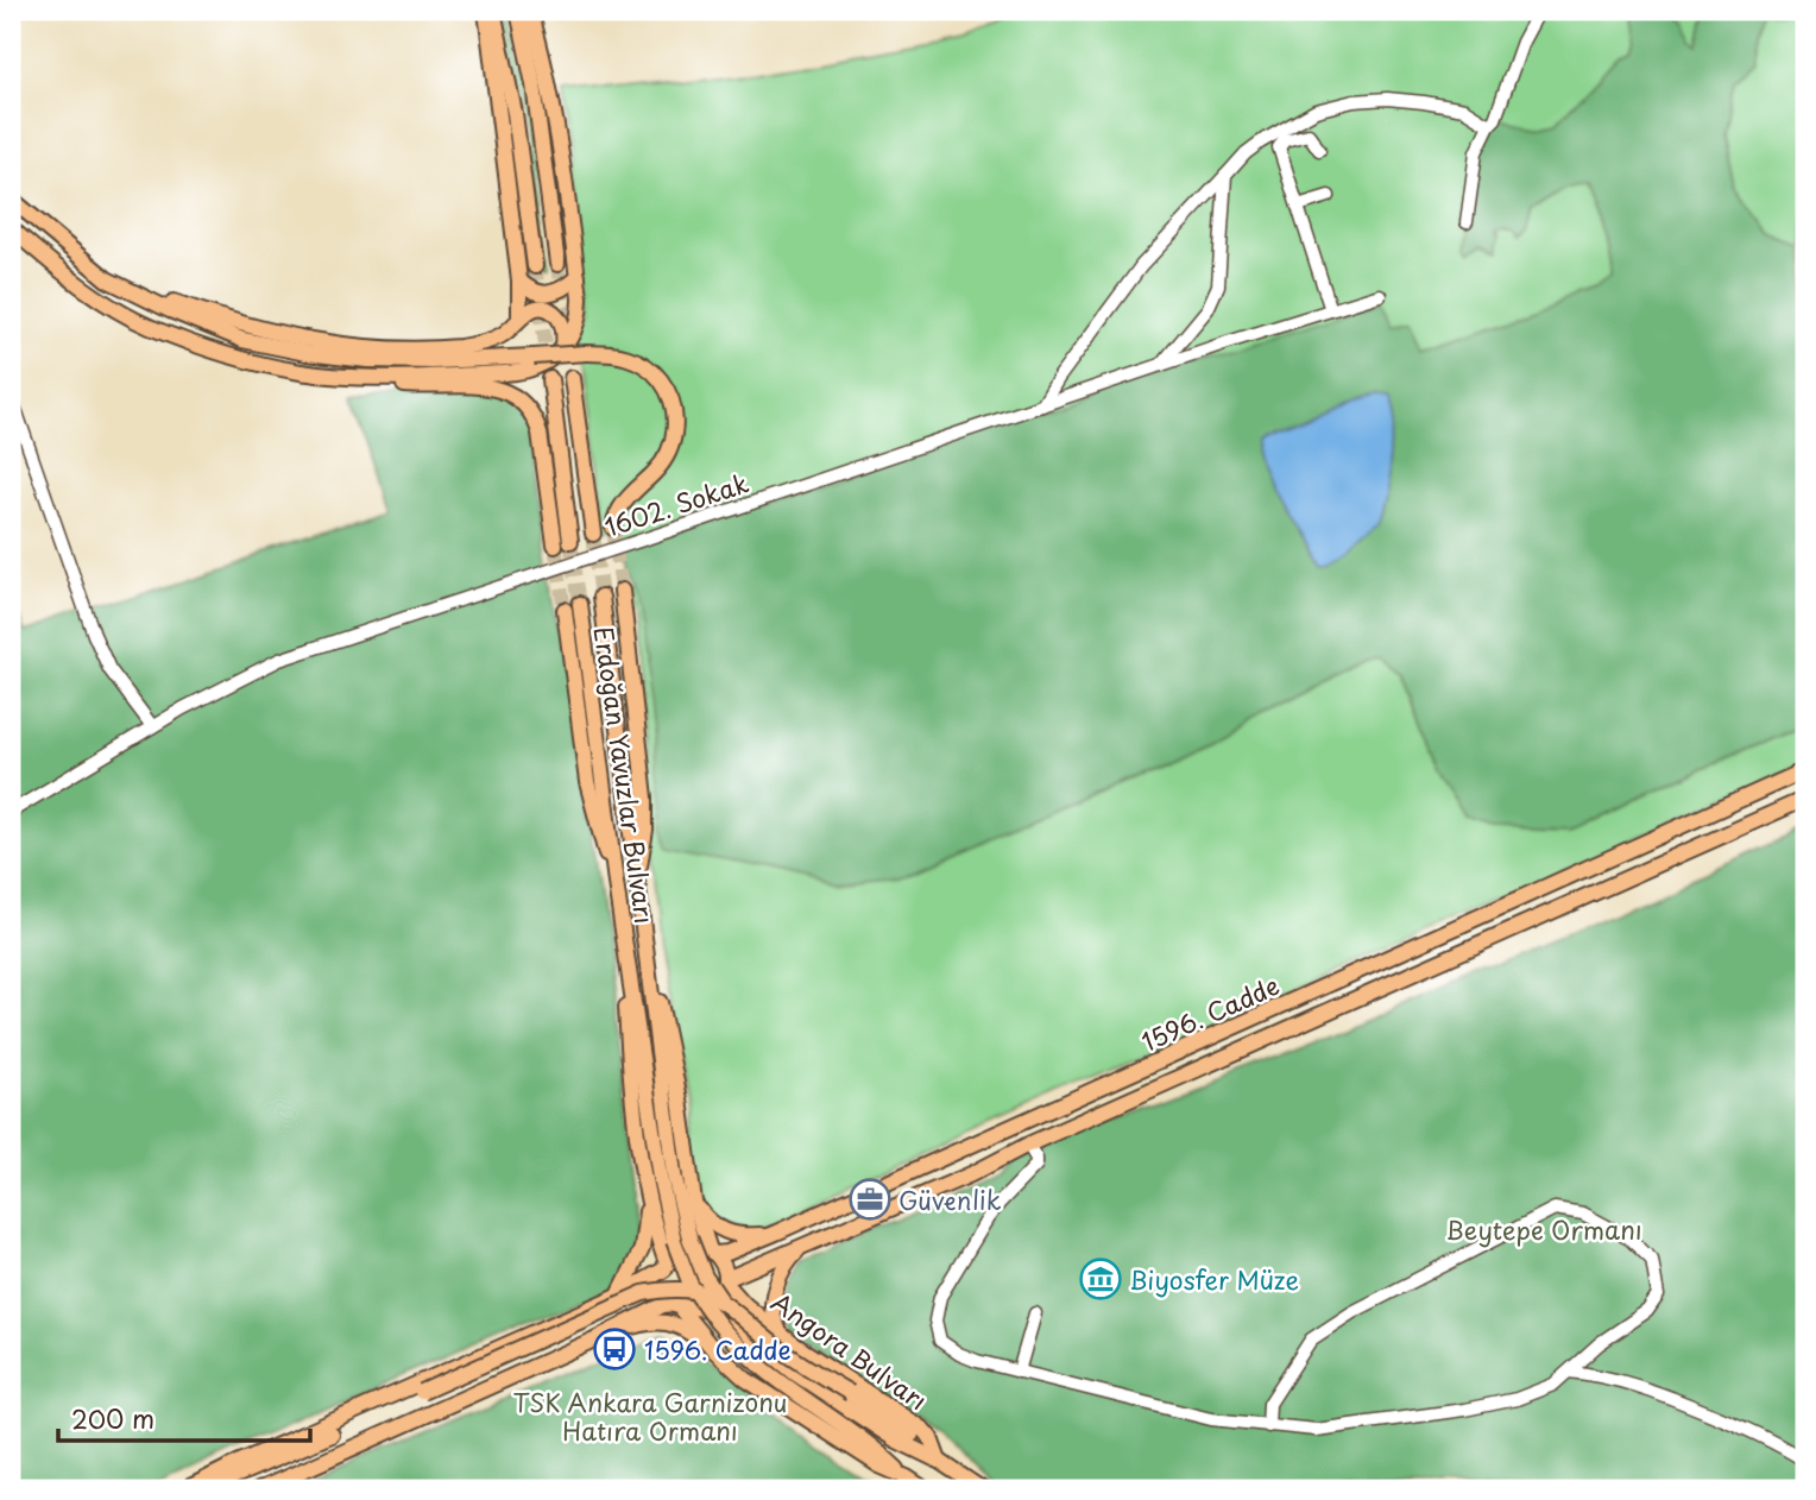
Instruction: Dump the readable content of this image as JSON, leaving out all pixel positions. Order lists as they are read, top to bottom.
{
  "streets": {
    "main road": ["Erdoğan Yavuzlar Bulvarı", "1596. Cadde", "Angora Bulvarı"],
    "street": ["1602. Sokak"]
  },
  "crossings": [
    ["Erdoğan Yavuzlar Bulvarı", "1596. Cadde"],
    ["Erdoğan Yavuzlar Bulvarı", "Angora Bulvarı"],
    ["1596. Cadde", "Angora Bulvarı"]
  ],
  "parks": ["Beytepe Ormanı", "TSK Ankara Garnizonu Hatıra Ormanı"],
  "places": {
    "office": ["Güvenlik"],
    "museum": ["Biyosfer Müze"],
    "bus stop": ["1596. Cadde"]
  },
  "scale_bar": "200 m"
}
